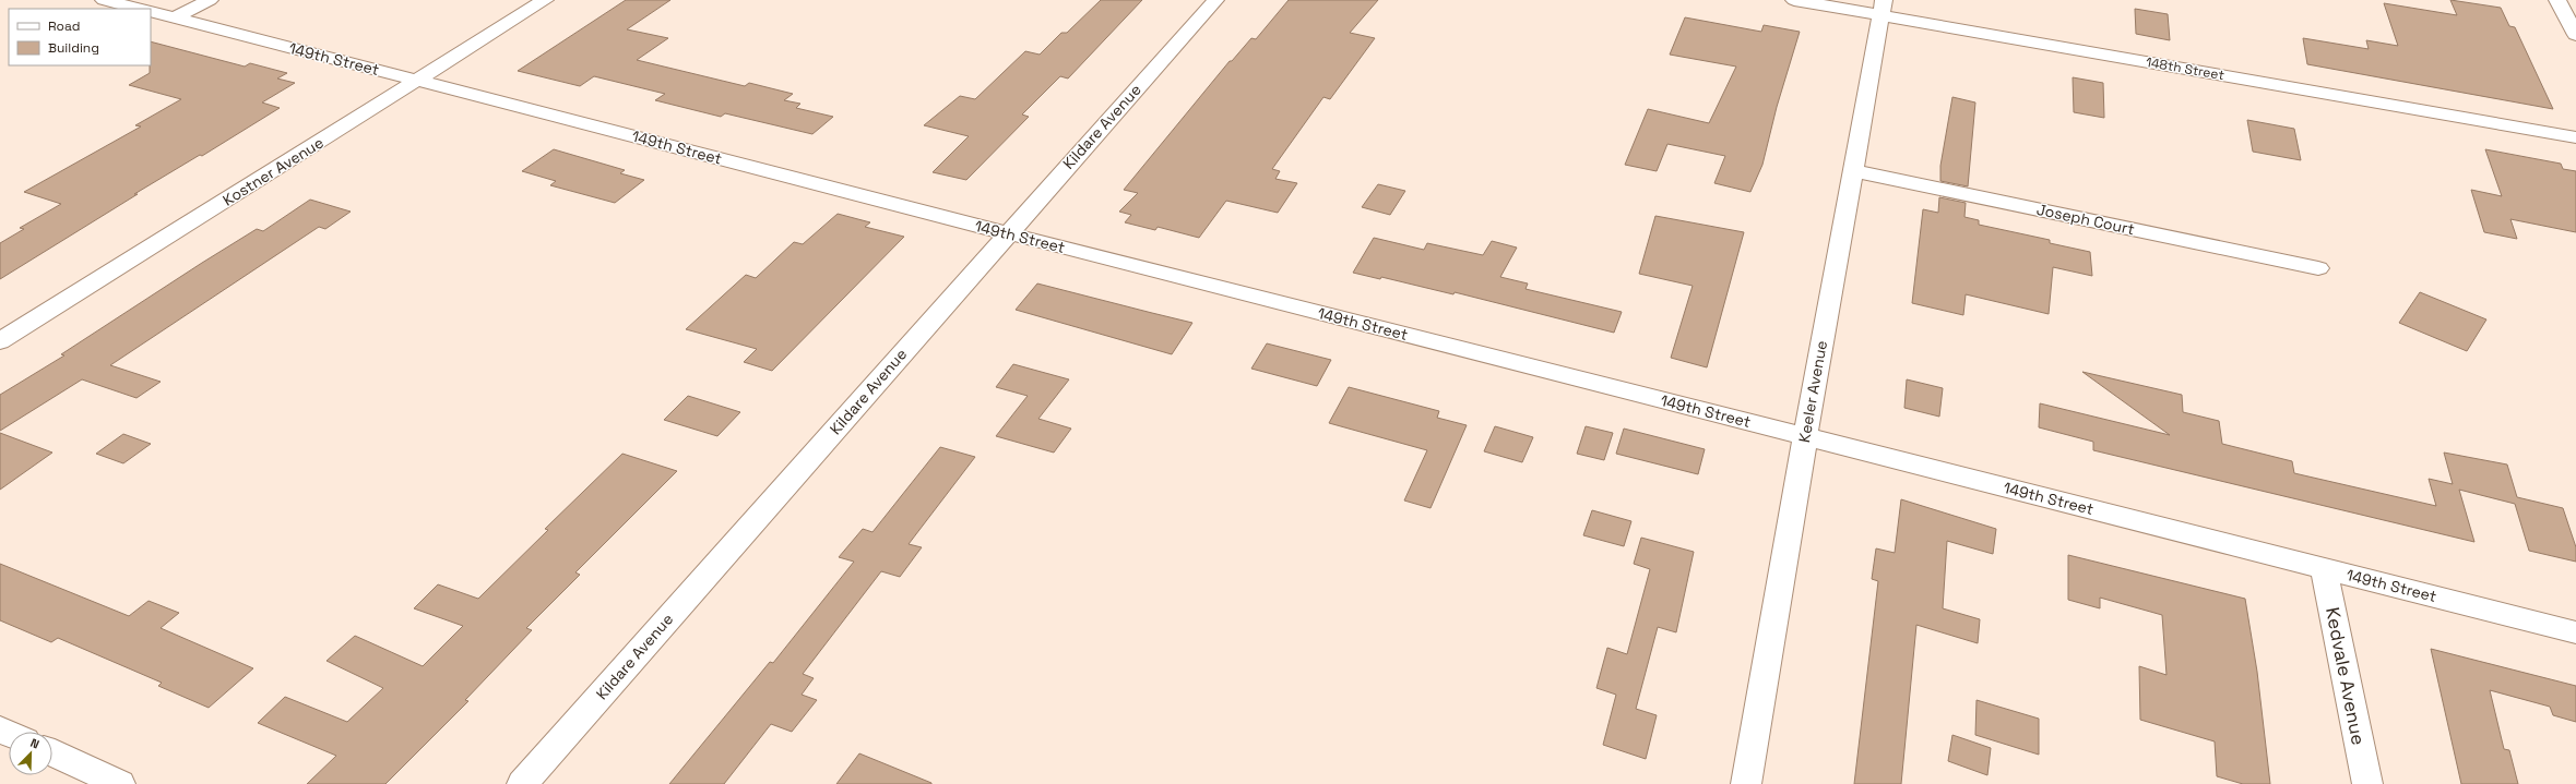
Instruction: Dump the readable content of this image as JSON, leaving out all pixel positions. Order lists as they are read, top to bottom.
{
  "streets": {
    "street": [
      "149th Street",
      "148th Street",
      "Kildare Avenue",
      "Kostner Avenue",
      "Joseph Court",
      "Keeler Avenue",
      "Kedvale Avenue"
    ]
  },
  "crossings": [
    ["149th Street", "Kildare Avenue"],
    ["149th Street", "Kostner Avenue"],
    ["149th Street", "Keeler Avenue"],
    ["149th Street", "Kedvale Avenue"],
    ["148th Street", "Keeler Avenue"],
    ["Joseph Court", "Keeler Avenue"]
  ],
  "legend": ["Road", "Building"],
  "north": "top right"
}
